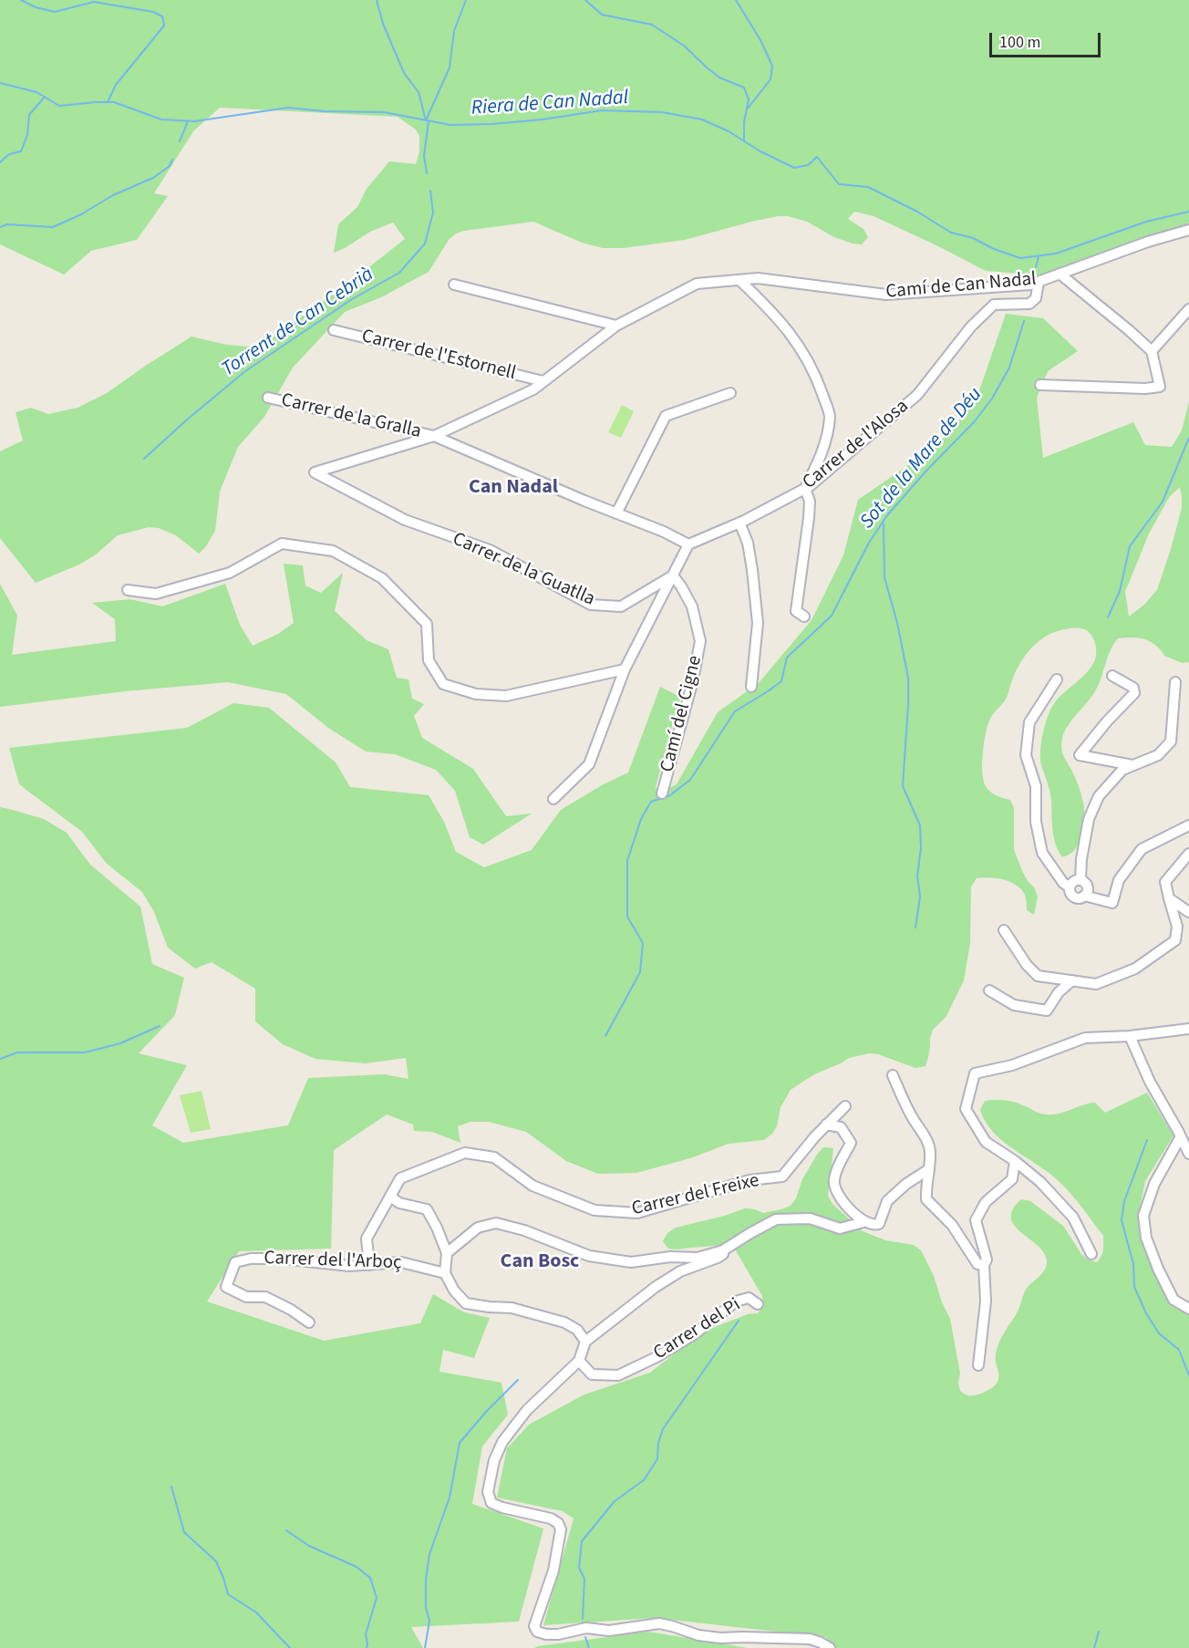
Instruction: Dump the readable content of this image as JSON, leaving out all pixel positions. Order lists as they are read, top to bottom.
{
  "streets": {
    "street": [
      "Camí de Can Nadal",
      "Carrer de l'Estornell",
      "Carrer de la Gralla",
      "Carrer de l'Alosa",
      "Carrer de la Guatlla",
      "Camí del Cigne",
      "Carrer del Freixe",
      "Carrer del l'Arboç",
      "Carrer del Pi"
    ]
  },
  "crossings": [
    ["Camí de Can Nadal", "Carrer de l'Estornell"],
    ["Camí de Can Nadal", "Carrer de la Gralla"],
    ["Camí de Can Nadal", "Carrer de l'Alosa"],
    ["Camí de Can Nadal", "Carrer de la Guatlla"],
    ["Carrer de la Gralla", "Carrer de l'Alosa"],
    ["Carrer de la Guatlla", "Camí del Cigne"],
    ["Carrer del Freixe", "Carrer del l'Arboç"]
  ],
  "districts": ["Can Nadal", "Can Bosc"],
  "water": ["Riera de Can Nadal", "Torrent de Can Cebrià", "Sot de la Mare de Déu"],
  "scale_bar": "100 m"
}
